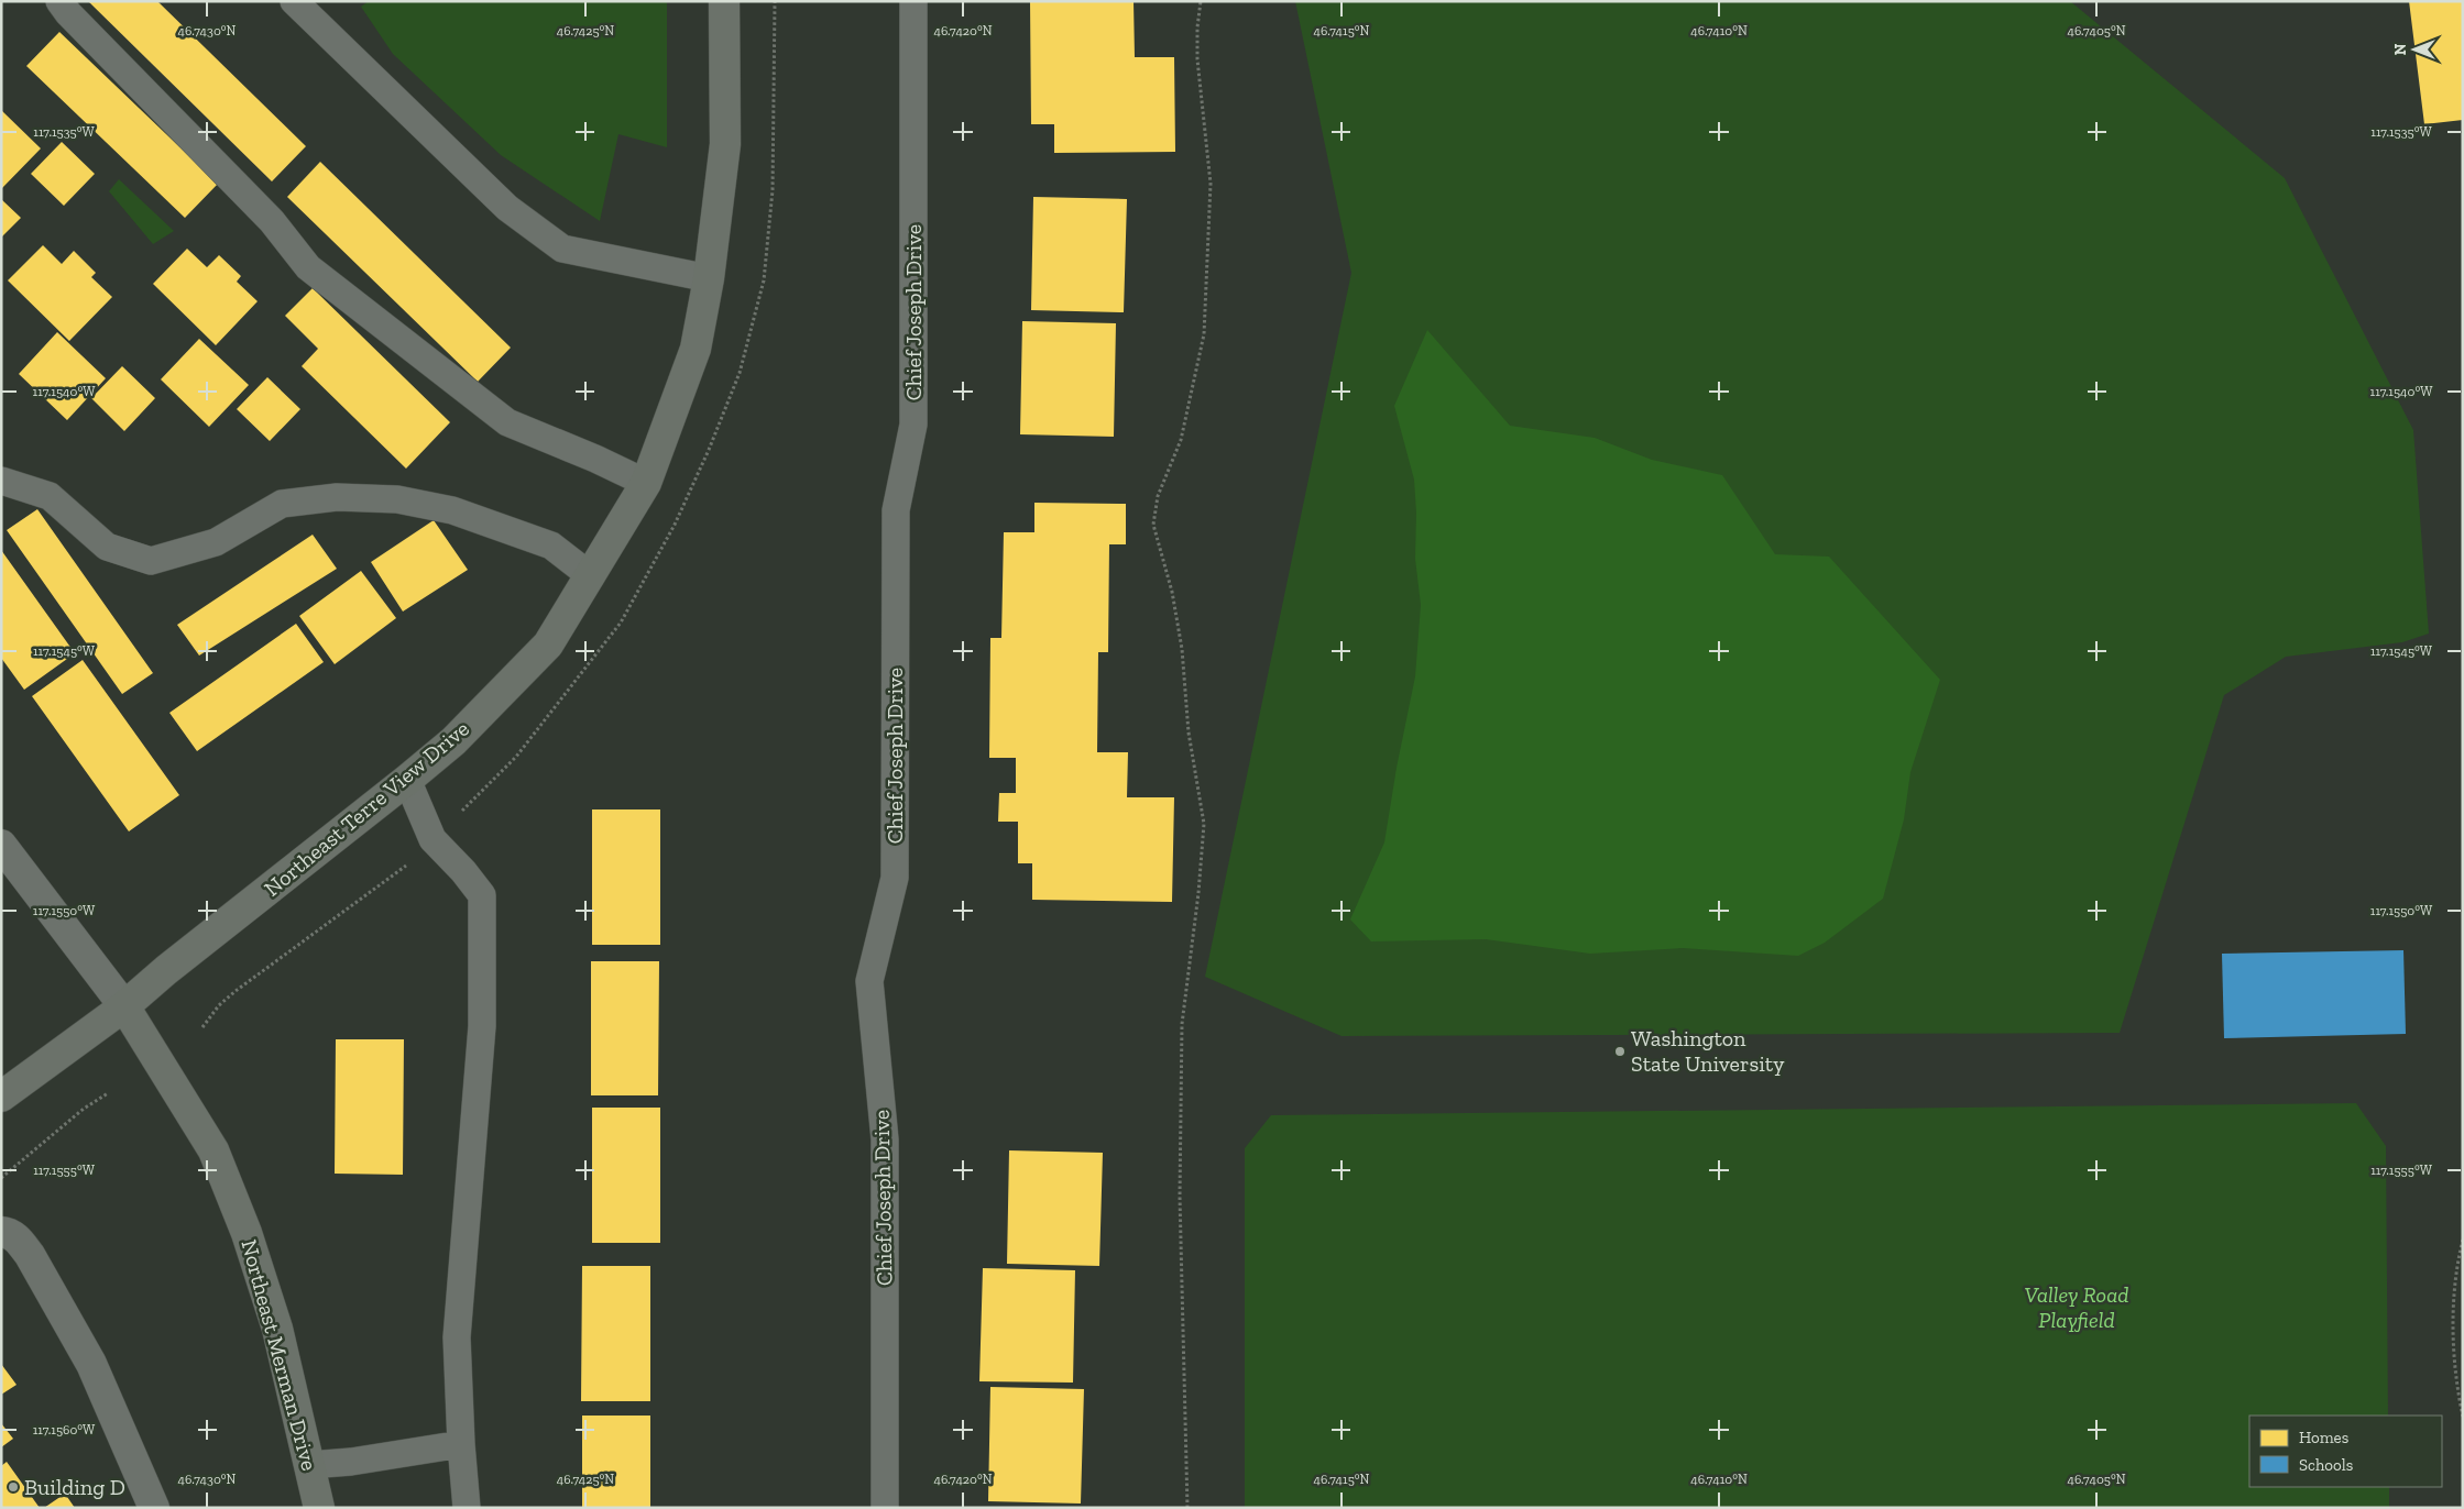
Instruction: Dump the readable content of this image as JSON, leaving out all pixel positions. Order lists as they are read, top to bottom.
{
  "streets": {
    "main road": ["Northeast Terre View Drive", "Northeast Merman Drive"],
    "lane": ["Chief Joseph Drive"]
  },
  "crossings": [
    ["Northeast Terre View Drive", "Northeast Merman Drive"]
  ],
  "parks": ["Valley Road Playfield"],
  "places": ["Washington State University", "Building D"],
  "legend": ["Homes", "Schools"],
  "north": "left",
  "coordinates": [
    "46.7430°N",
    "46.7425°N",
    "46.7420°N",
    "46.7415°N",
    "46.7410°N",
    "46.7405°N",
    "117.1535°W",
    "117.1540°W",
    "117.1545°W",
    "117.1550°W",
    "117.1555°W",
    "117.1560°W"
  ]
}
